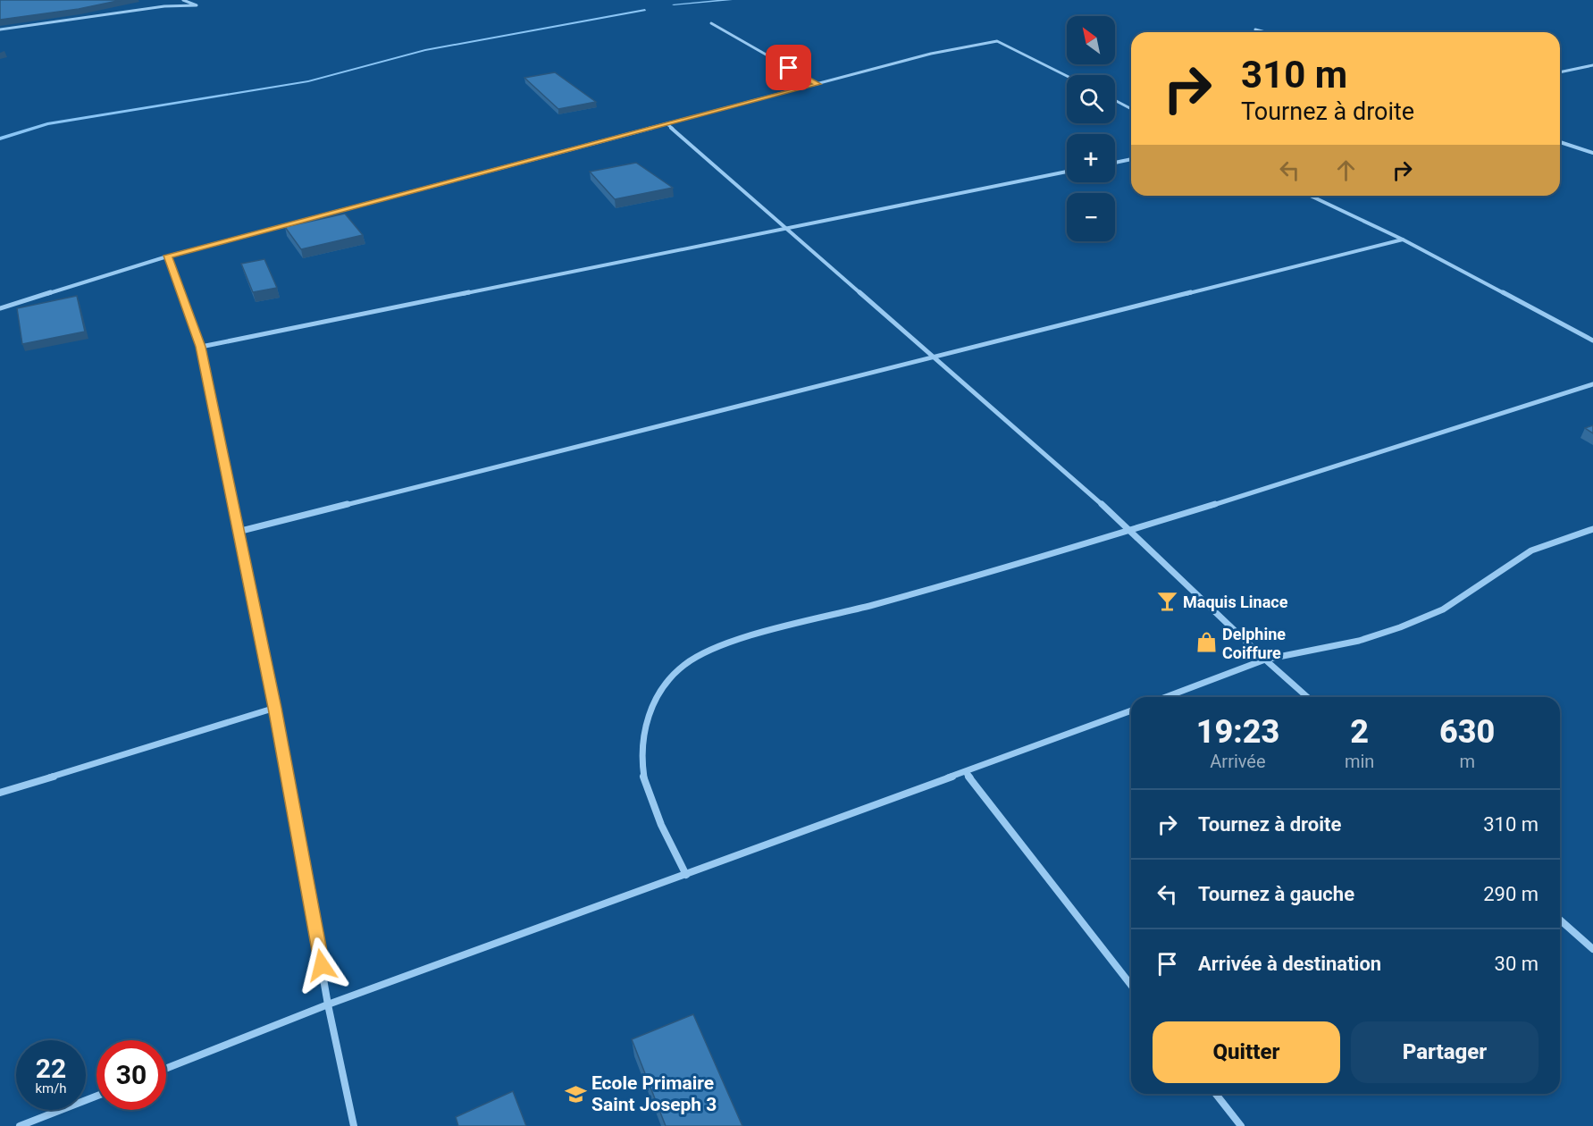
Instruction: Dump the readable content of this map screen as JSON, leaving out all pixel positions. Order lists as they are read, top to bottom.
{
  "places": {
    "bar": ["Maquis Linace"],
    "shop": ["Delphine Coiffure"],
    "school or university": ["Ecole Primaire Saint Joseph 3"]
  },
  "north": "top left",
  "page": {
    "map_buttons": ["+", "−"],
    "turn": ["310 m", "Tournez à droite"],
    "eta": [
      "19:23",
      "Arrivée",
      "2",
      "min",
      "630",
      "m"
    ],
    "list": [
      {
        "name": "Tournez à droite",
        "value": "310 m"
      },
      {
        "name": "Tournez à gauche",
        "value": "290 m"
      },
      {
        "name": "Arrivée à destination",
        "value": "30 m"
      }
    ],
    "buttons": ["Quitter", "Partager"],
    "speed": "22 km/h",
    "limit": "30"
  }
}
